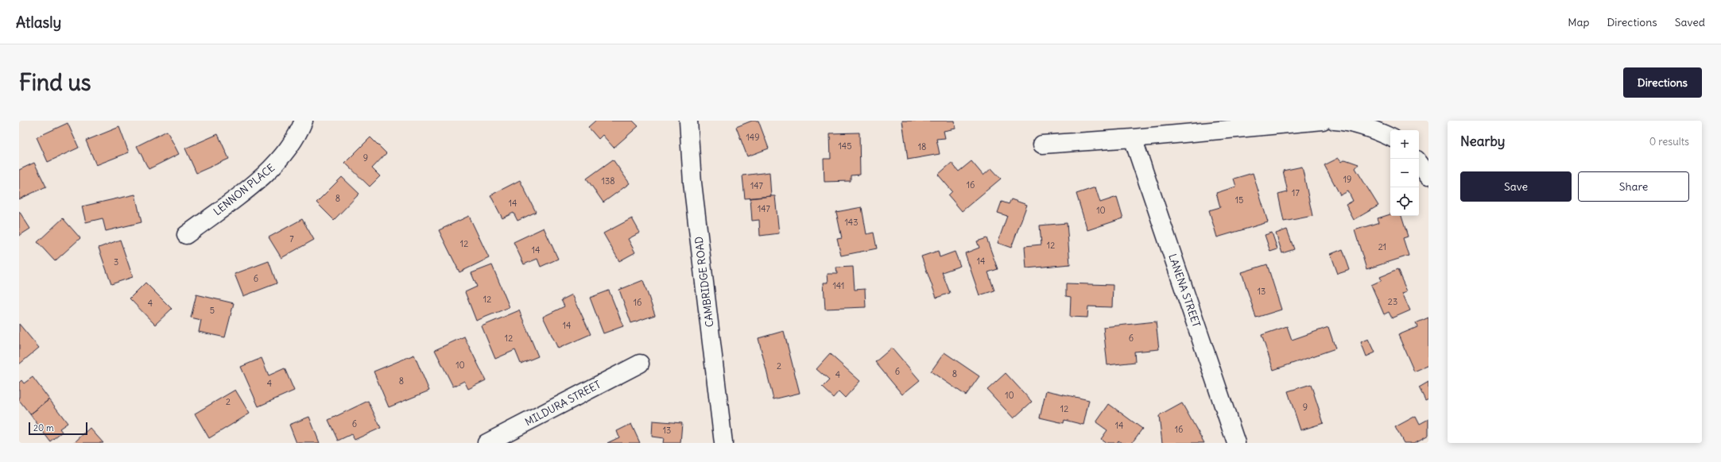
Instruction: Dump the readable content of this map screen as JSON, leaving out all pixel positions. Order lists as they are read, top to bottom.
{
  "streets": {
    "street": [
      "LENNON PLACE",
      "CAMBRIDGE ROAD",
      "LANENA STREET",
      "MILDURA STREET"
    ]
  },
  "house_numbers": [
    "149",
    "145",
    "18",
    "9",
    "19",
    "138",
    "16",
    "147",
    "17",
    "8",
    "15",
    "14",
    "147",
    "10",
    "143",
    "7",
    "12",
    "12",
    "21",
    "14",
    "14",
    "3",
    "6",
    "141",
    "13",
    "12",
    "23",
    "16",
    "4",
    "5",
    "14",
    "12",
    "6",
    "10",
    "2",
    "6",
    "8",
    "4",
    "8",
    "4",
    "10",
    "2",
    "9",
    "12",
    "6",
    "14",
    "16",
    "13"
  ],
  "scale_bar": "20 m",
  "page": {
    "header": "Atlasly",
    "nav": ["Map", "Directions", "Saved"],
    "buttons": [
      "Directions",
      ["Save", "Share"]
    ],
    "title": "Find us",
    "heading": ["Nearby", "0 results"],
    "map_buttons": ["+", "−"],
    "scale": "20 m"
  }
}
